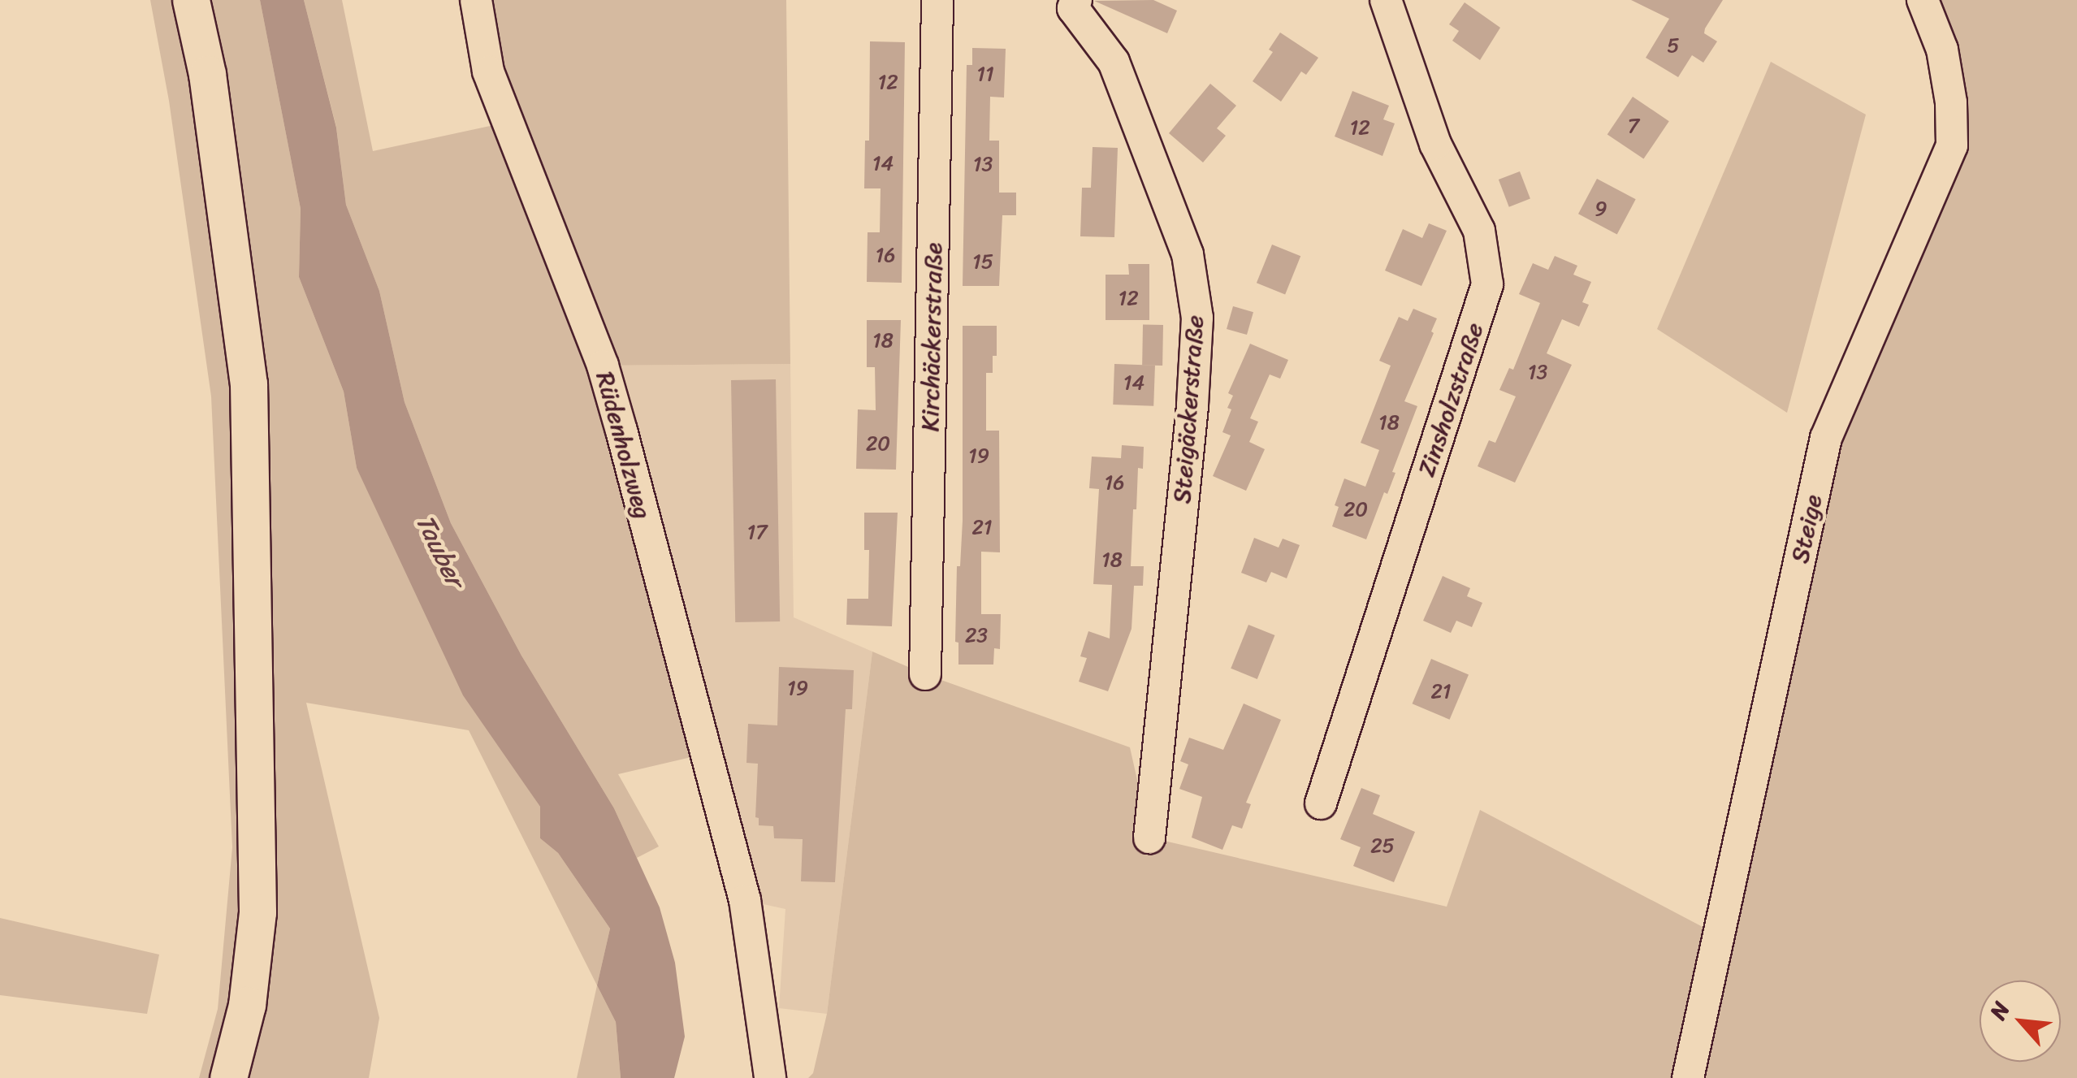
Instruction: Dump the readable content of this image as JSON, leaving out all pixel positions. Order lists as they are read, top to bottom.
{
  "streets": {
    "street": [
      "Kirchäckerstraße",
      "Zinsholzstraße",
      "Steigäckerstraße",
      "Rüdenholzweg",
      "Steige"
    ]
  },
  "water": ["Tauber"],
  "house_numbers": [
    "5",
    "11",
    "12",
    "7",
    "12",
    "14",
    "13",
    "9",
    "16",
    "15",
    "12",
    "18",
    "13",
    "14",
    "18",
    "20",
    "19",
    "16",
    "20",
    "21",
    "17",
    "18",
    "23",
    "19",
    "21",
    "25"
  ],
  "north": "top left"
}
